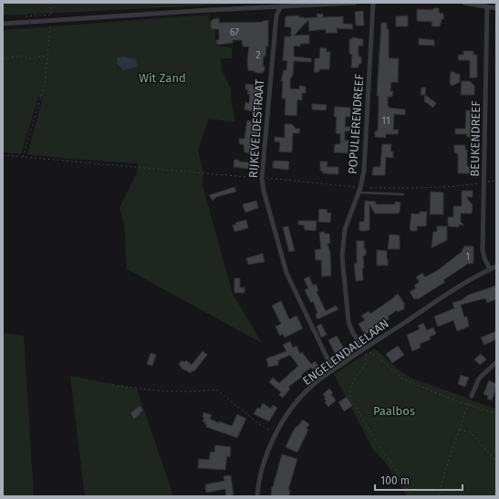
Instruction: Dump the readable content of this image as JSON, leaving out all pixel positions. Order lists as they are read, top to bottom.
{
  "streets": {
    "street": [
      "POPULIERENDREEF",
      "RIJKEVELDESTRAAT",
      "BEUKENDREEF",
      "ENGELENDALELAAN"
    ]
  },
  "crossings": [
    ["POPULIERENDREEF", "ENGELENDALELAAN"],
    ["RIJKEVELDESTRAAT", "ENGELENDALELAAN"],
    ["BEUKENDREEF", "ENGELENDALELAAN"]
  ],
  "parks": ["Wit Zand", "Paalbos"],
  "house_numbers": [
    "67",
    "2",
    "11",
    "1"
  ],
  "scale_bar": "100 m"
}
